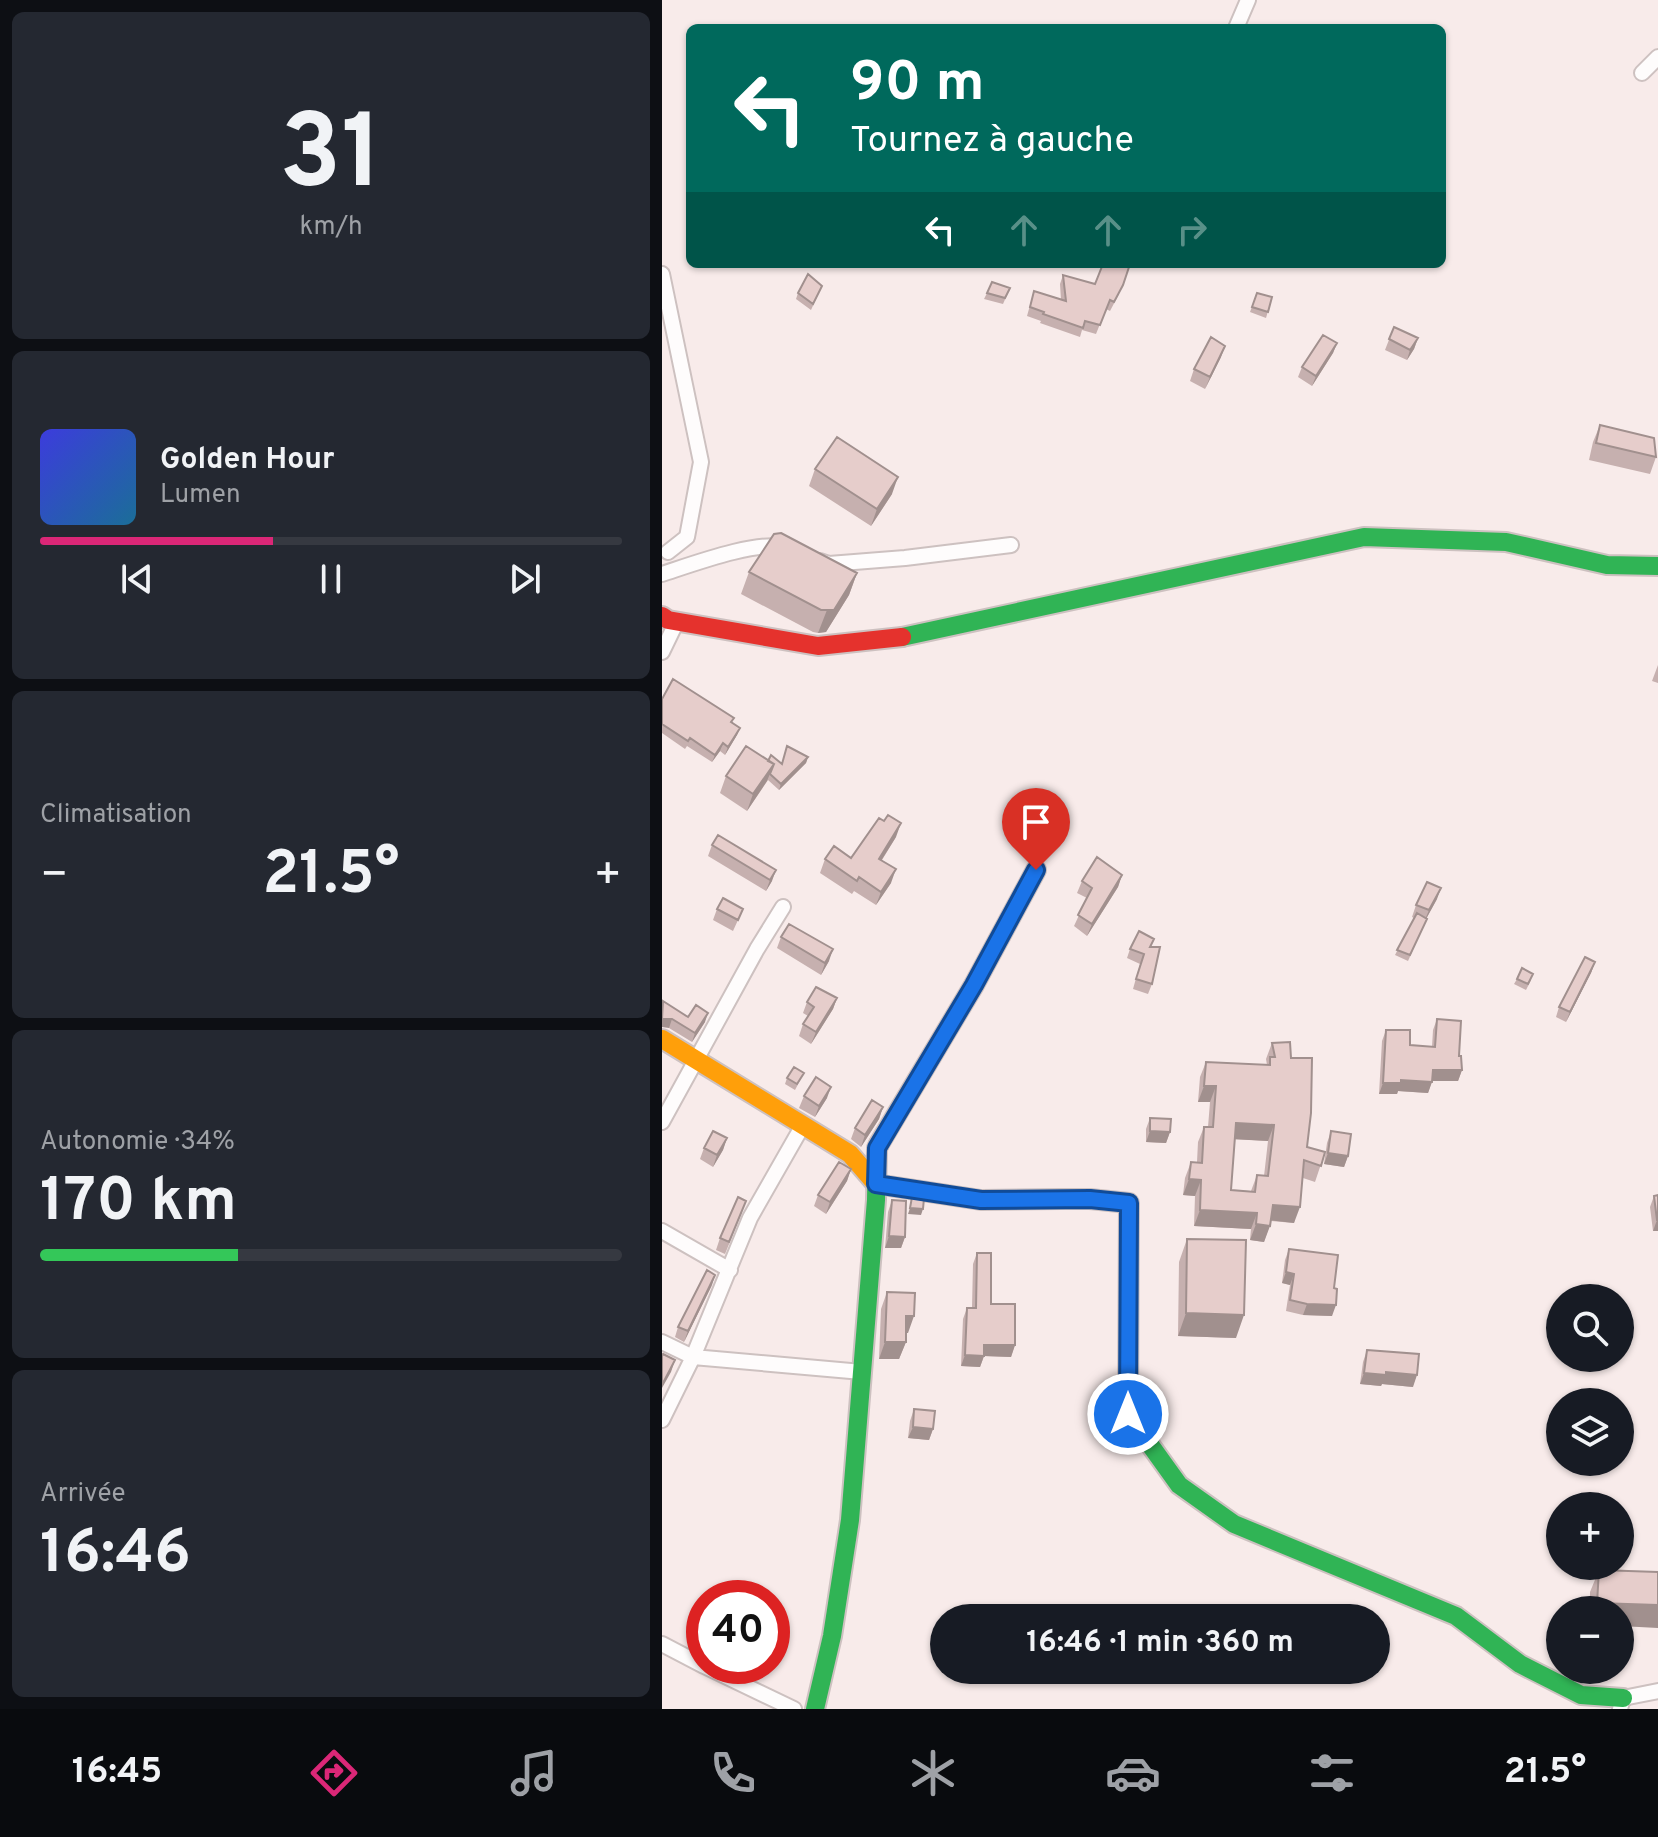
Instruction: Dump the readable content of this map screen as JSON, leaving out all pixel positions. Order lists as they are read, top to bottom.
{
  "page": {
    "tile": [
      ["31", "km/h"],
      "Climatisation",
      ["Autonomie · 34%", "170 km"],
      ["Arrivée", "16:46"]
    ],
    "turn": ["90 m", "Tournez à gauche"],
    "song": ["Golden Hour", "Lumen"],
    "heat": ["−", "21.5°", "+"],
    "map_buttons": ["+", "−"],
    "limit": "40",
    "trip": "16:46 · 1 min · 360 m",
    "tabs": ["16:45", "21.5°"]
  }
}
